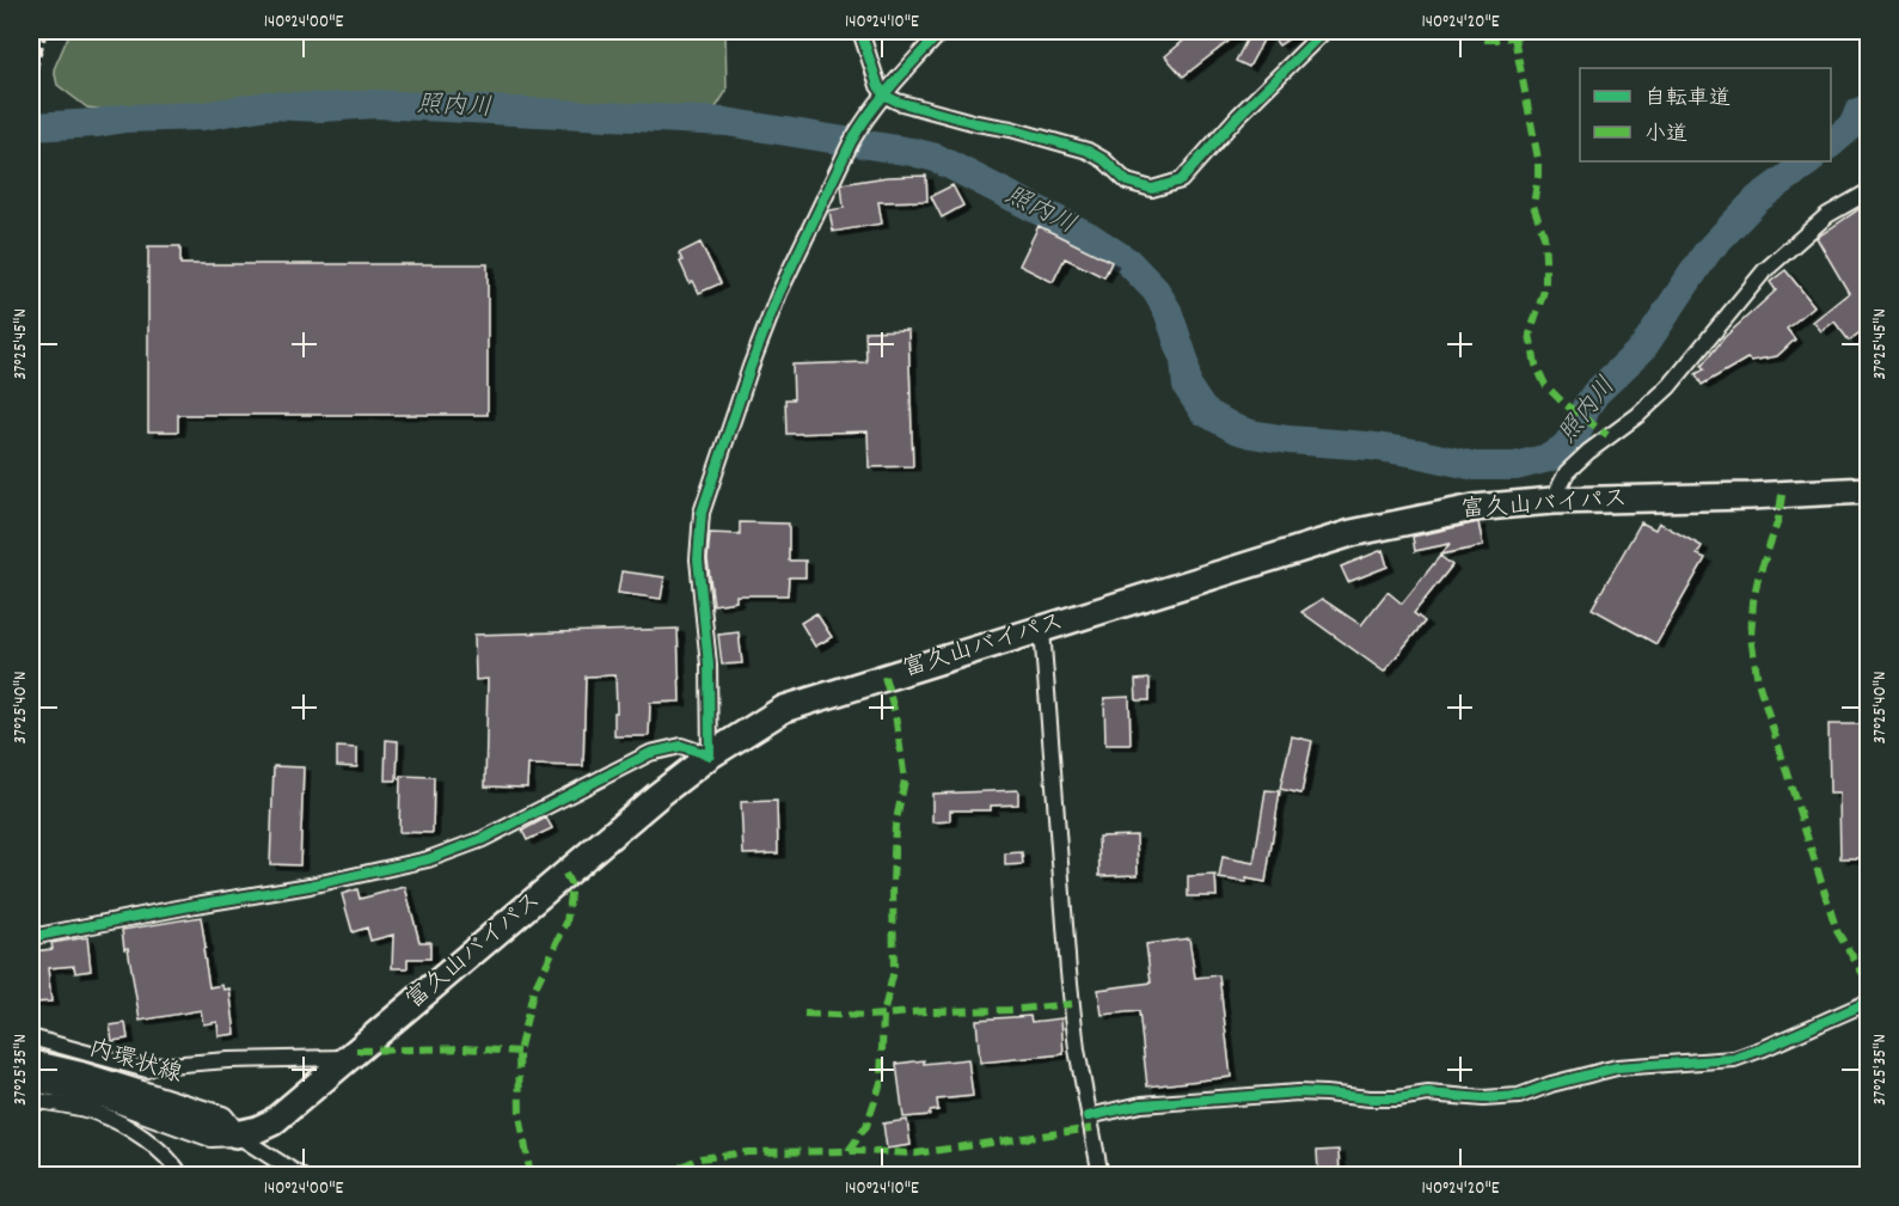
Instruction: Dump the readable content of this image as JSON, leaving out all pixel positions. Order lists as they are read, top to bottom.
{
  "streets": {
    "highway": ["富久山バイパス"],
    "main road": ["内環状線"]
  },
  "crossings": [
    ["富久山バイパス", "内環状線"]
  ],
  "water": ["照内川"],
  "legend": ["自転車道", "小道"],
  "coordinates": [
    "140°24'00\"E",
    "140°24'10\"E",
    "140°24'20\"E",
    "37°25'45\"N",
    "37°25'40\"N",
    "37°25'35\"N"
  ]
}
